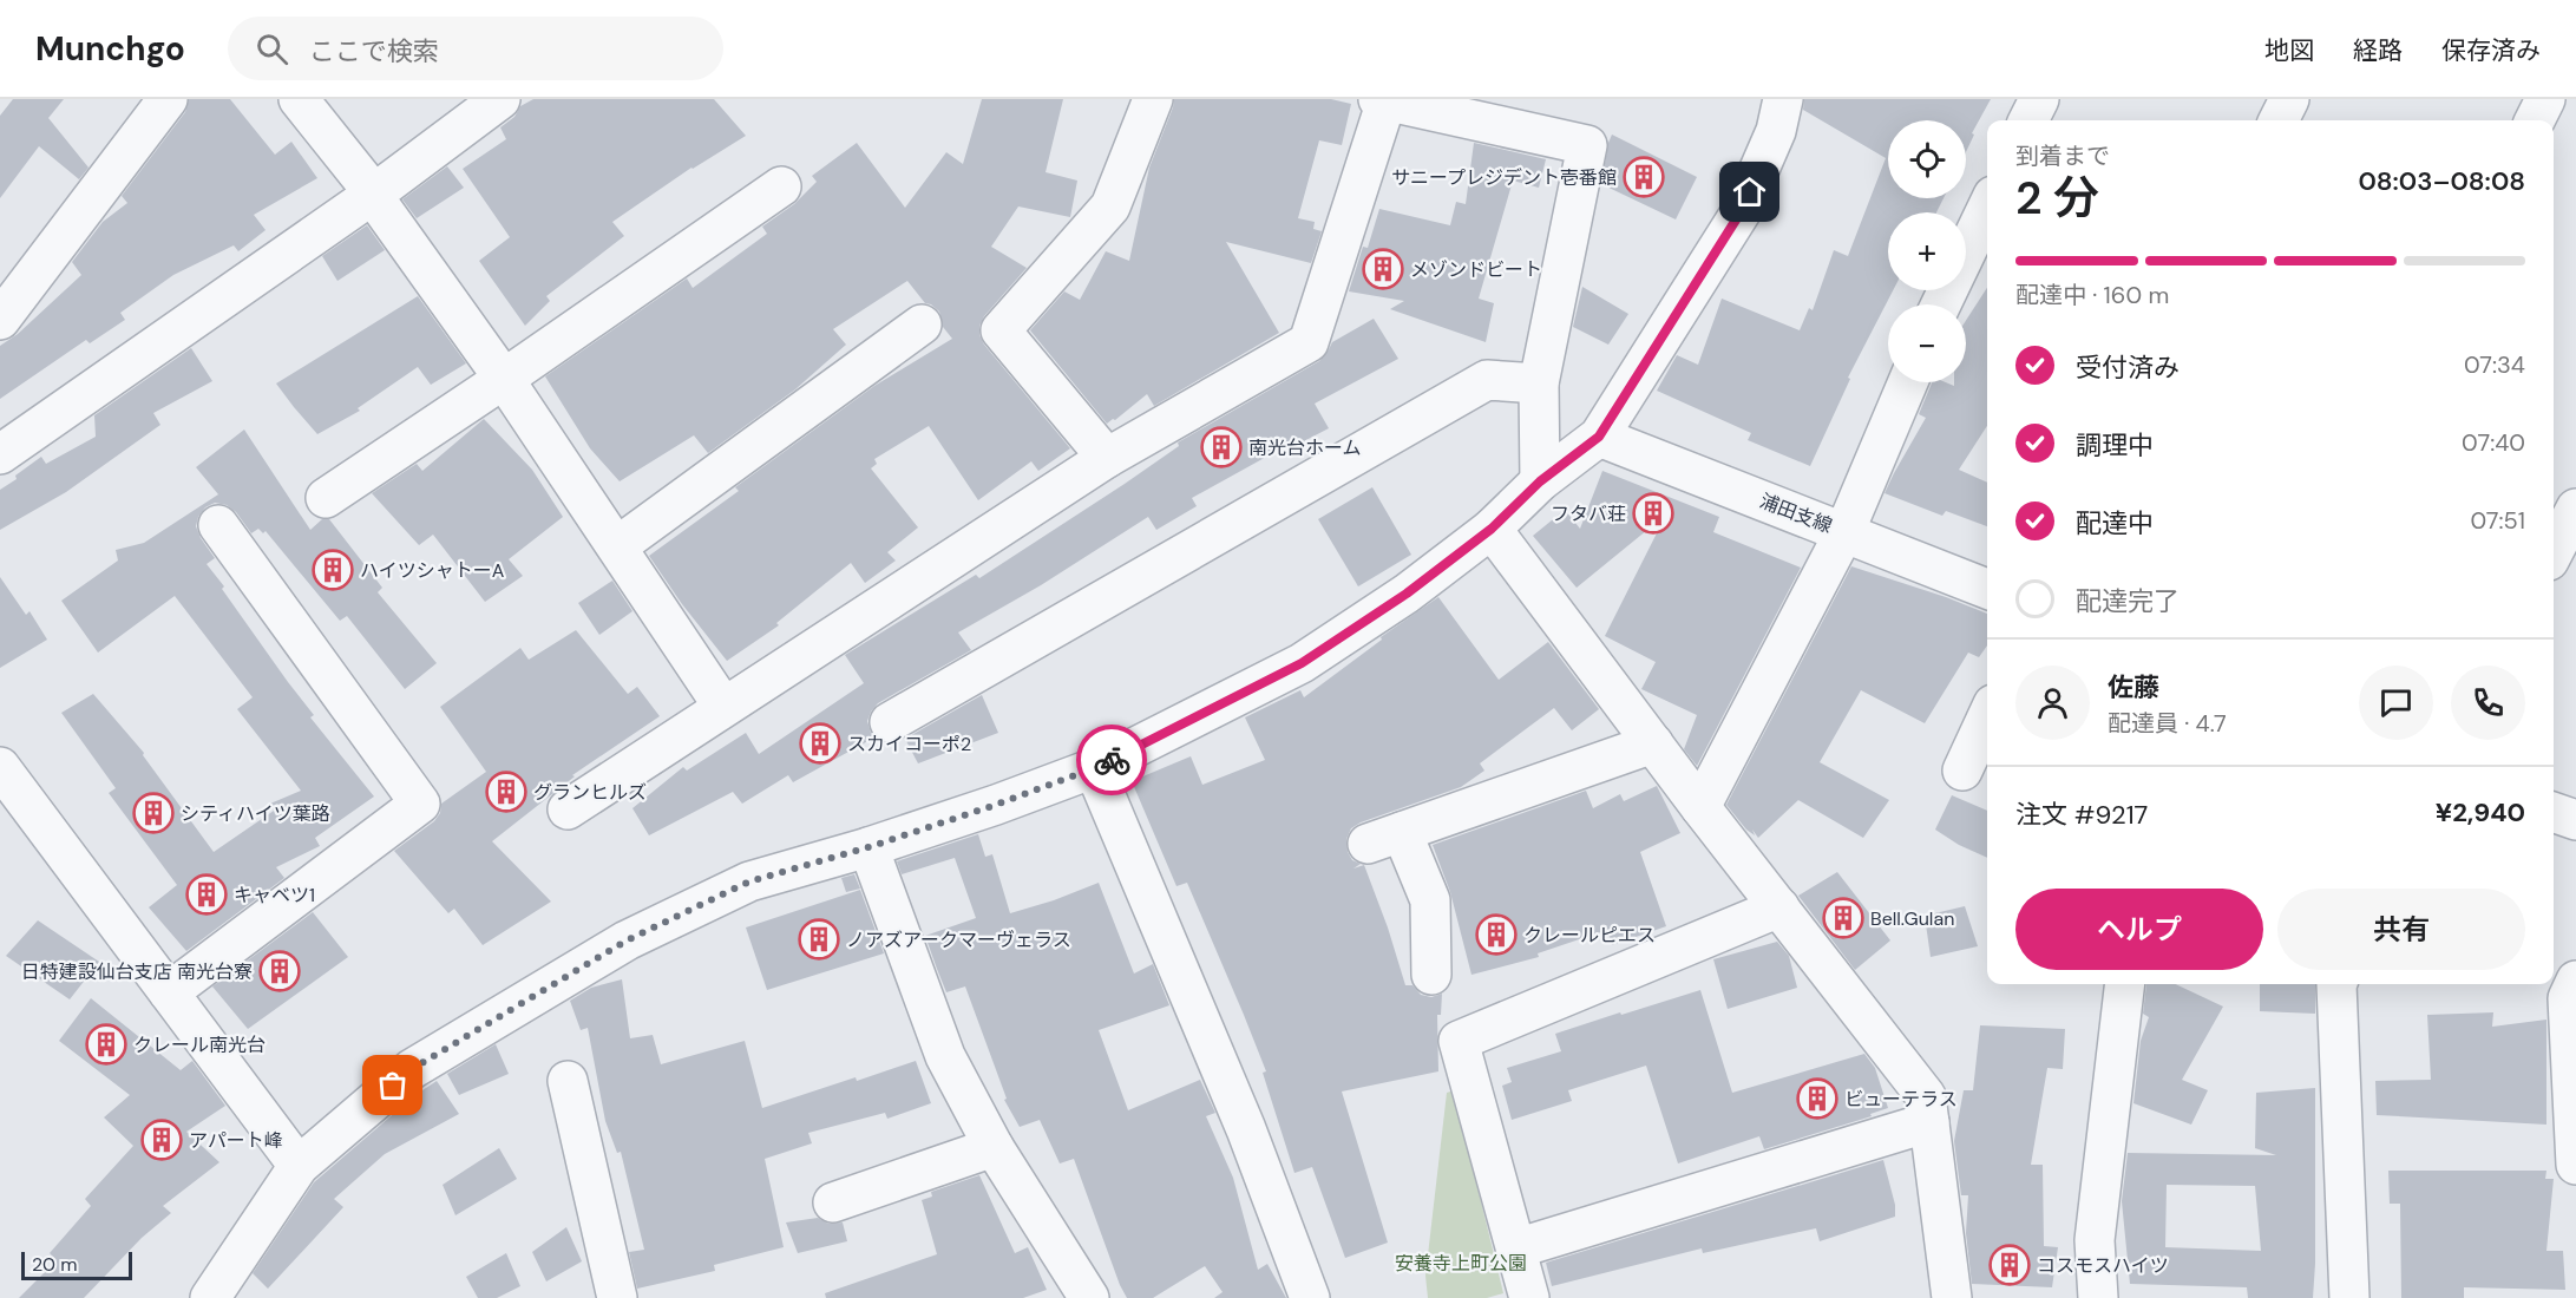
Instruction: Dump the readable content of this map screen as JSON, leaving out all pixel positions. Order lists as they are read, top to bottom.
{
  "streets": {
    "street": ["浦田支線"]
  },
  "parks": ["安養寺上町公園"],
  "places": {
    "building": [
      "サニープレジデント壱番館",
      "メゾンドビート",
      "南光台ホーム",
      "フタバ荘",
      "ハイツシャトーA",
      "スカイコーポ2",
      "グランヒルズ",
      "シティハイツ葉路",
      "キャベツ1",
      "Bell.Gulan",
      "クレールピエス",
      "ノアズアークマーヴェラス",
      "日特建設仙台支店 南光台寮",
      "クレール南光台",
      "ビューテラス",
      "アパート峰",
      "コスモスハイツ"
    ]
  },
  "scale_bar": "20 m",
  "page": {
    "header": "Munchgo",
    "search": "ここで検索",
    "nav": ["地図", "経路", "保存済み"],
    "map_buttons": ["+", "−"],
    "heading": ["2 分", "到着まで", "08:03–08:08"],
    "panel": [
      "佐藤",
      "配達員 · 4.7",
      "注文 #9217",
      "¥2,940"
    ],
    "bar": "配達中 · 160 m",
    "list": [
      ["受付済み", "07:34"],
      ["調理中", "07:40"],
      ["配達中", "07:51"],
      "配達完了"
    ],
    "buttons": ["ヘルプ", "共有"],
    "scale": "20 m"
  }
}
